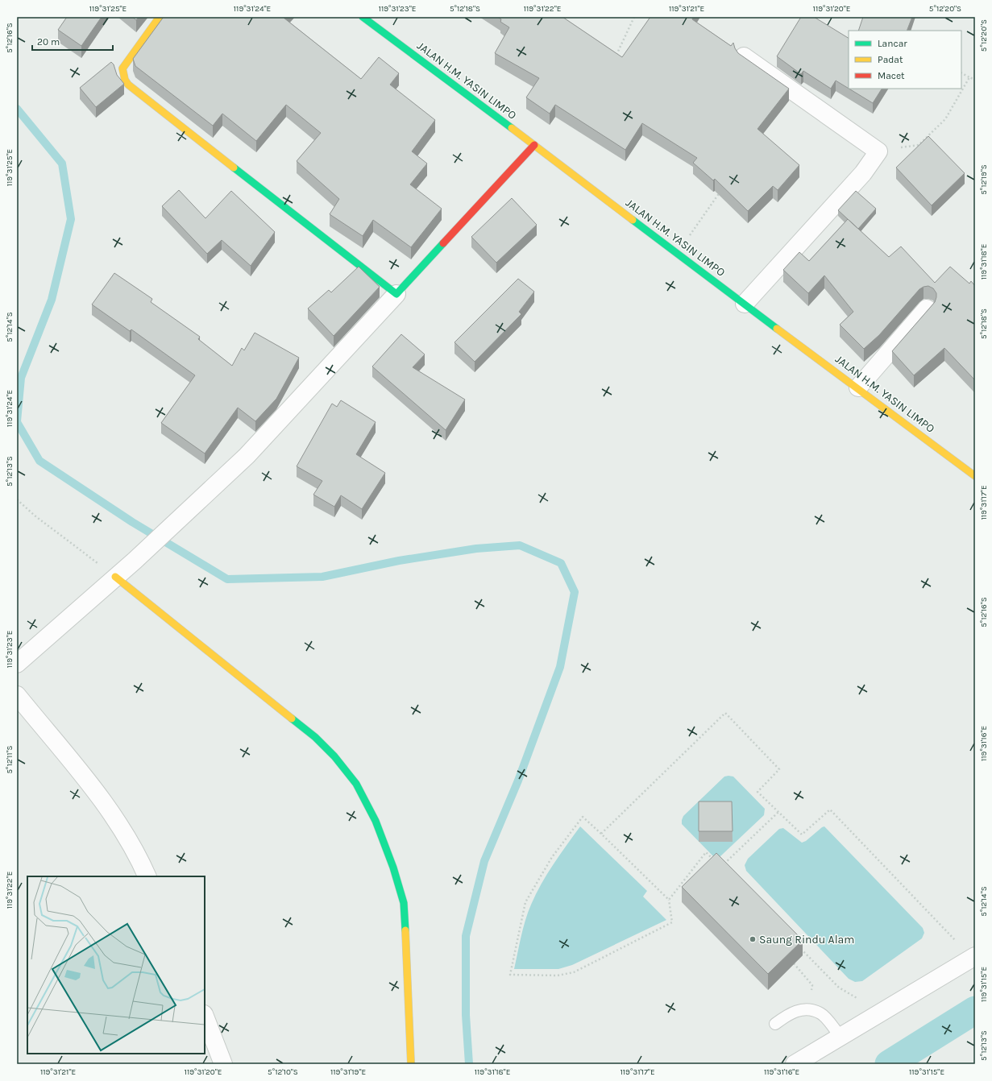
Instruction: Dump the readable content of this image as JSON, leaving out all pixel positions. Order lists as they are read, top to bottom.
{
  "streets": {
    "street": ["JALAN H.M. YASIN LIMPO"]
  },
  "places": ["Saung Rindu Alam"],
  "legend": ["Lancar", "Padat", "Macet"],
  "scale_bar": "20 m",
  "coordinates": [
    "119°31'25\"E",
    "119°31'24\"E",
    "119°31'23\"E",
    "5°12'18\"S",
    "119°31'22\"E",
    "119°31'21\"E",
    "119°31'20\"E",
    "5°12'20\"S",
    "5°12'16\"S",
    "5°12'19\"S",
    "119°31'18\"E",
    "5°12'14\"S",
    "5°12'13\"S",
    "119°31'17\"E",
    "119°31'16\"E",
    "5°12'11\"S",
    "119°31'15\"E",
    "5°12'10\"S",
    "119°31'19\"E"
  ]
}
